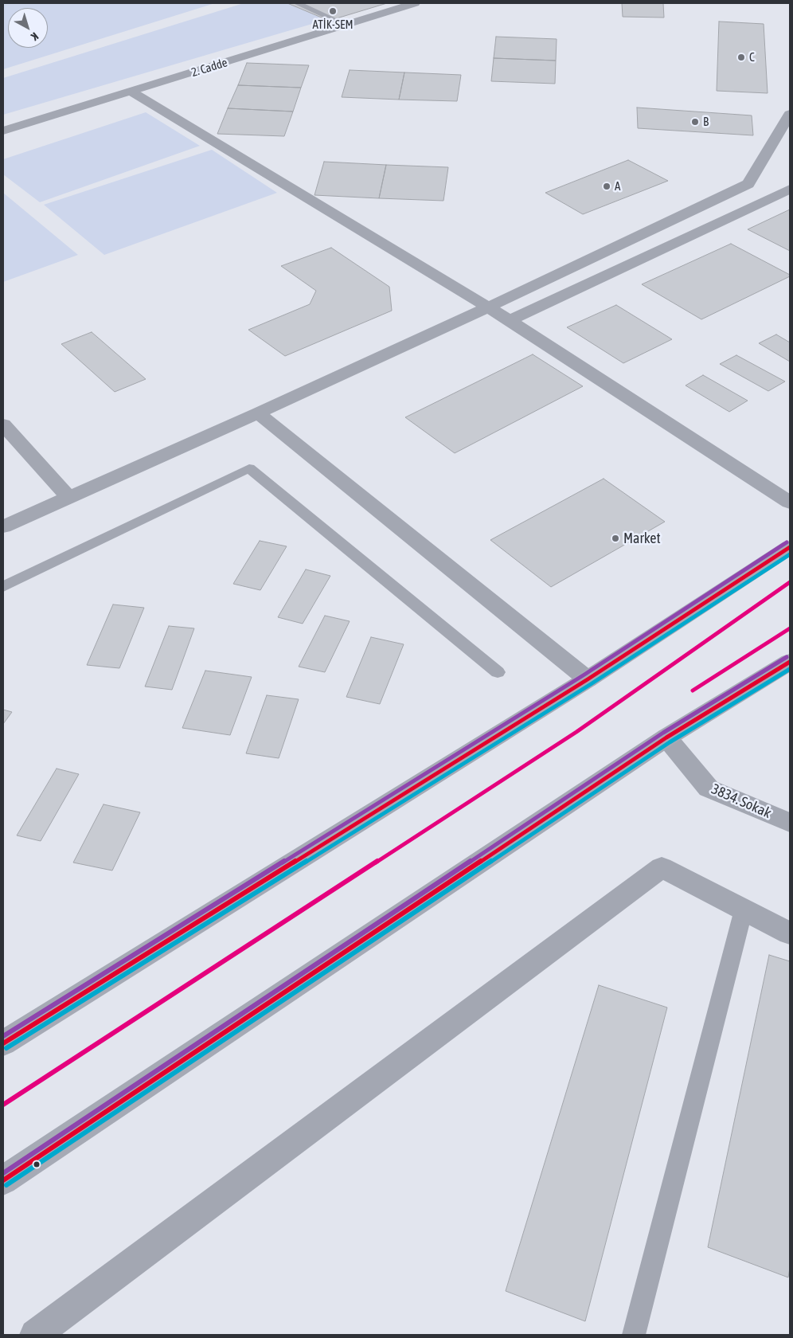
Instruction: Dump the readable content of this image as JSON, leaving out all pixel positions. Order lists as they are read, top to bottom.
{
  "streets": {
    "street": ["2. Cadde", "3834. Sokak"]
  },
  "places": [
    "ATİK-SEM",
    "C",
    "B",
    "A",
    "Market"
  ],
  "north": "bottom right"
}
